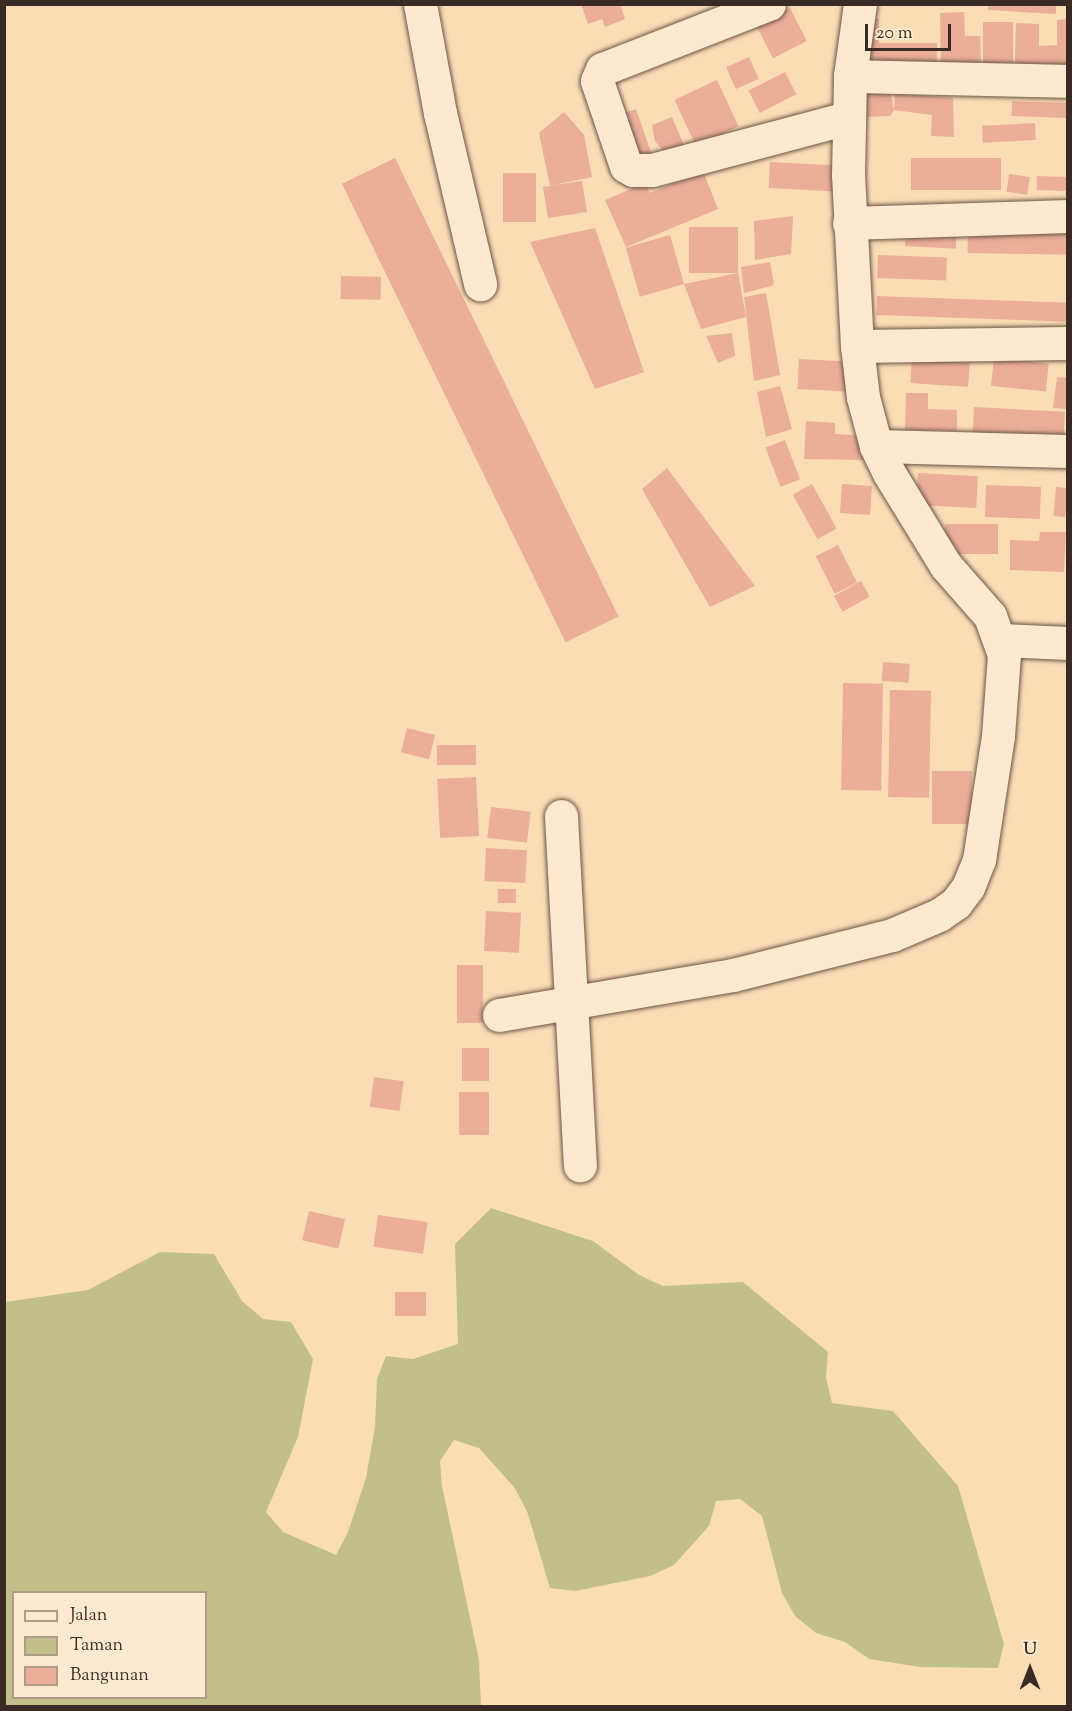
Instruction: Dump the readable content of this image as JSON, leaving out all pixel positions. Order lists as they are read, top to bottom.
{
  "legend": ["Jalan", "Taman", "Bangunan"],
  "scale_bar": "20 m",
  "north": "top"
}
